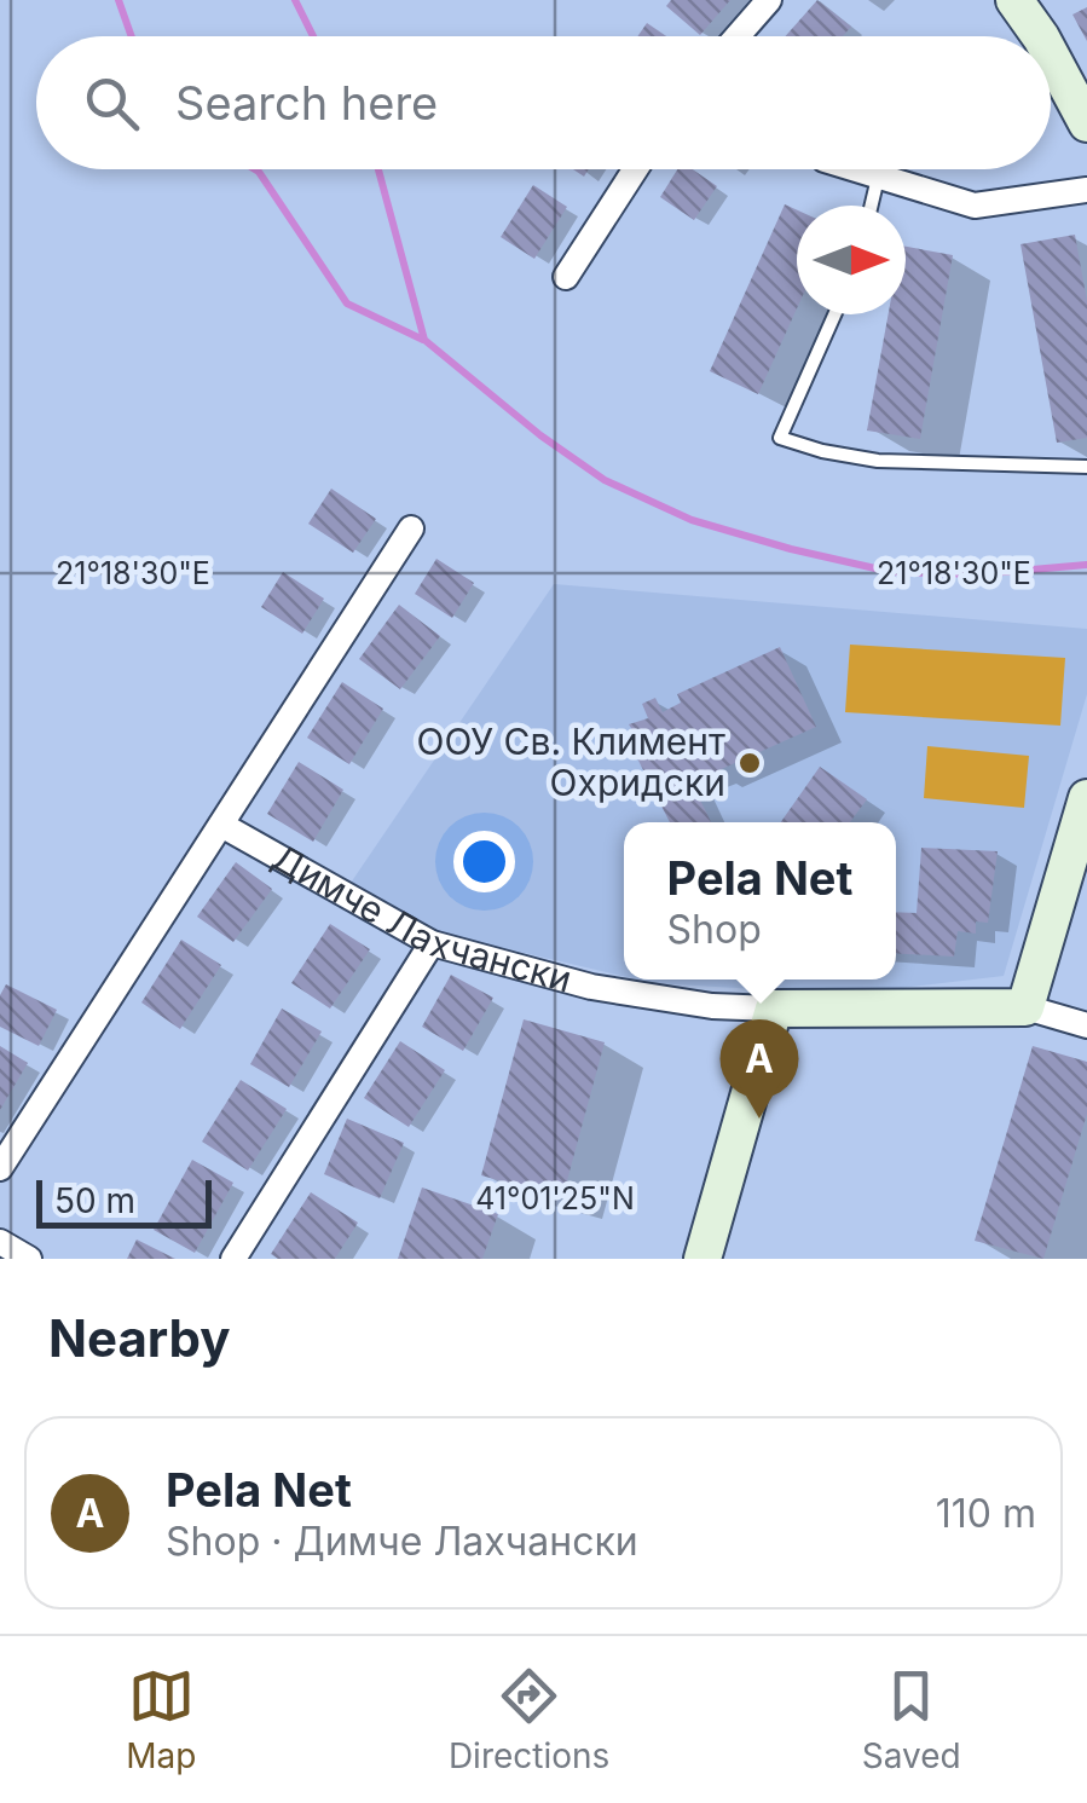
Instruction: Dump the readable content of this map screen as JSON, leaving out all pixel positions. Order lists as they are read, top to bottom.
{
  "streets": {
    "street": ["Димче Лахчански"]
  },
  "places": ["ООУ Св. Климент Охридски"],
  "scale_bar": "50 m",
  "north": "right",
  "page": {
    "search": "Search here",
    "popup": ["Pela Net", "Shop"],
    "pins": "A",
    "scale": "50 m",
    "heading": "Nearby",
    "list": [
      {
        "mark": "A",
        "name": "Pela Net",
        "note": "Shop · Димче Лахчански",
        "value": "110 m"
      }
    ],
    "nav": ["Map", "Directions", "Saved"]
  },
  "coordinates": ["21°18'30\"E", "41°01'25\"N"]
}
